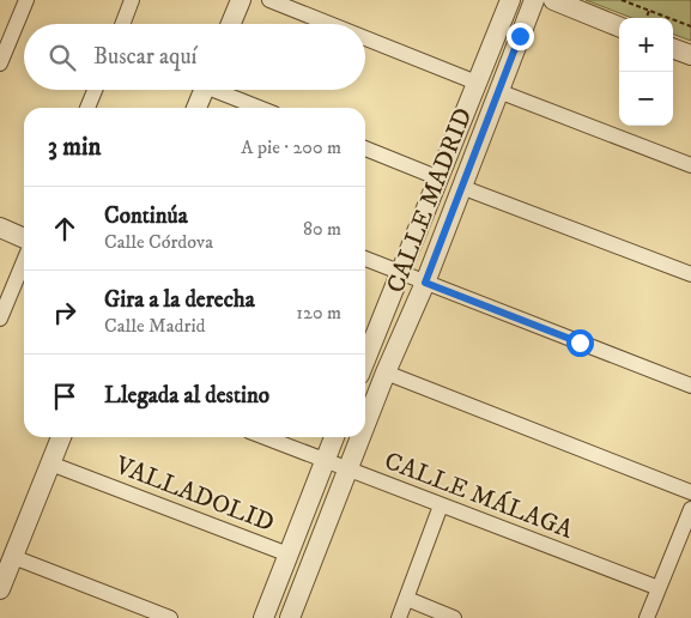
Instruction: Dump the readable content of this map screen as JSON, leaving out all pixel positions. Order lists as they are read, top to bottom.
{
  "streets": {
    "street": ["CALLE MADRID", "VALLADOLID", "CALLE MÁLAGA"]
  },
  "crossings": [
    ["CALLE MADRID", "CALLE MÁLAGA"]
  ],
  "page": {
    "map_buttons": ["+", "−"],
    "search": "Buscar aquí",
    "heading": ["3 min", "A pie · 200 m"],
    "list": [
      ["Continúa", "Calle Córdova", "80 m"],
      ["Gira a la derecha", "Calle Madrid", "120 m"],
      "Llegada al destino"
    ]
  }
}
